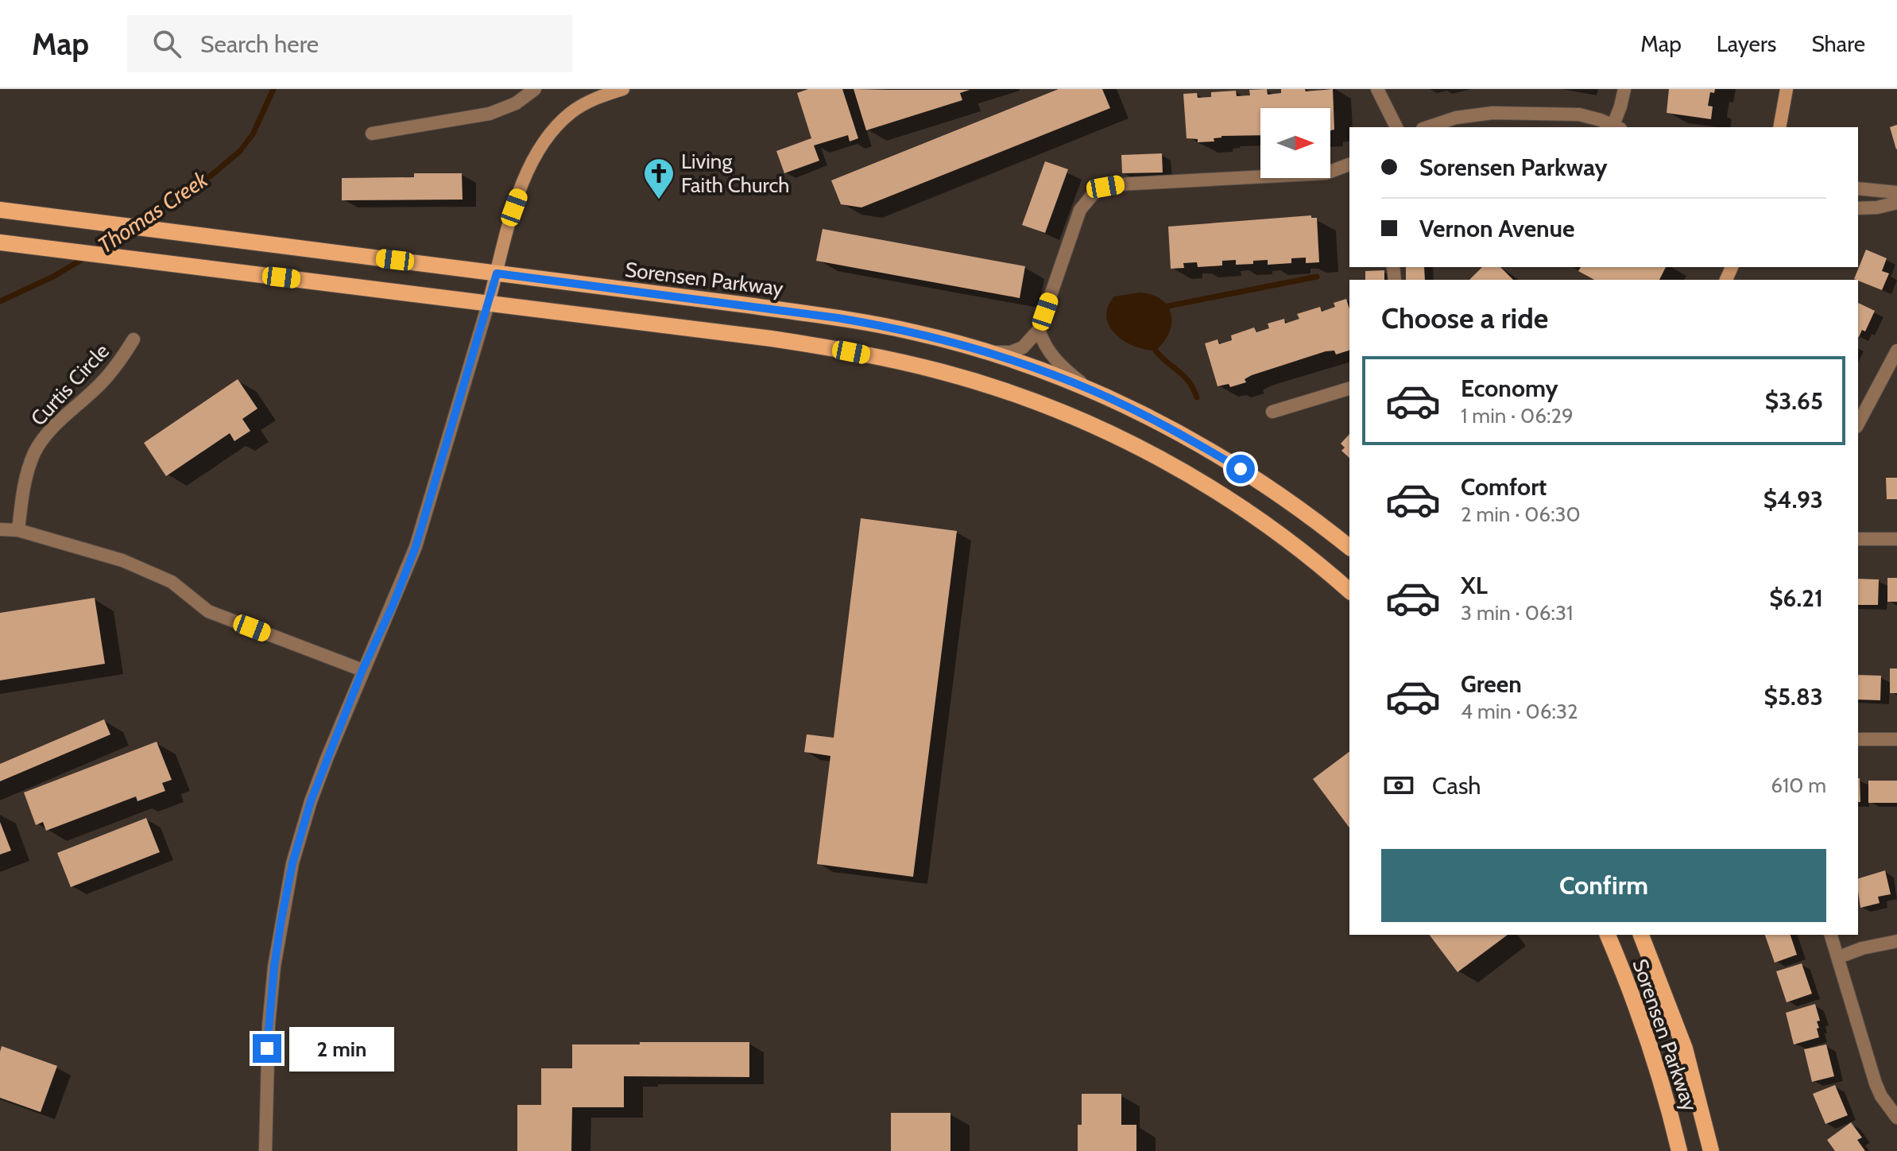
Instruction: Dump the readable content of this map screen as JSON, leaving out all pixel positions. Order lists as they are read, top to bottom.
{
  "streets": {
    "main road": ["Sorensen Parkway"],
    "street": ["Curtis Circle"]
  },
  "water": ["Thomas Creek"],
  "places": {
    "church": ["Living Faith Church"]
  },
  "north": "right",
  "page": {
    "header": "Map",
    "search": "Search here",
    "nav": ["Map", "Layers", "Share"],
    "banner": ["Sorensen Parkway", "Vernon Avenue"],
    "heading": "Choose a ride",
    "list": [
      {
        "name": "Economy",
        "note": "1 min · 06:29",
        "value": "$3.65"
      },
      {
        "name": "Comfort",
        "note": "2 min · 06:30",
        "value": "$4.93"
      },
      {
        "name": "XL",
        "note": "3 min · 06:31",
        "value": "$6.21"
      },
      {
        "name": "Green",
        "note": "4 min · 06:32",
        "value": "$5.83"
      }
    ],
    "pay": ["Cash", "610 m"],
    "buttons": "Confirm",
    "bubble": "2 min"
  }
}
